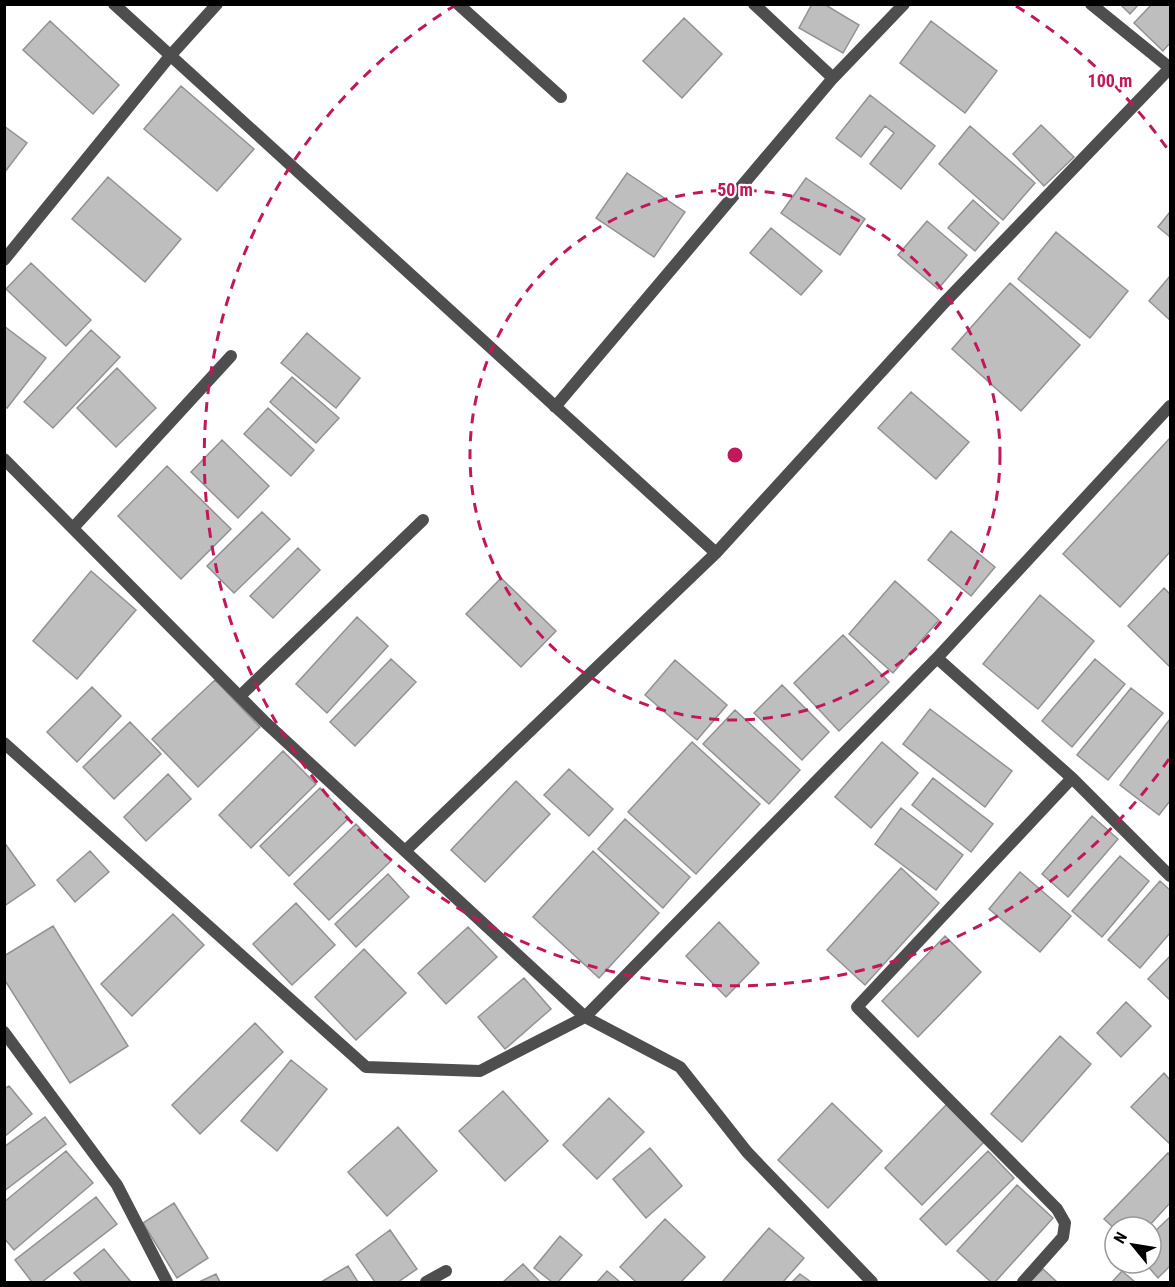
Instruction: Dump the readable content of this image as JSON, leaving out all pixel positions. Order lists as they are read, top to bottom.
{
  "north": "top left",
  "rings": ["100 m", "50 m"]
}
